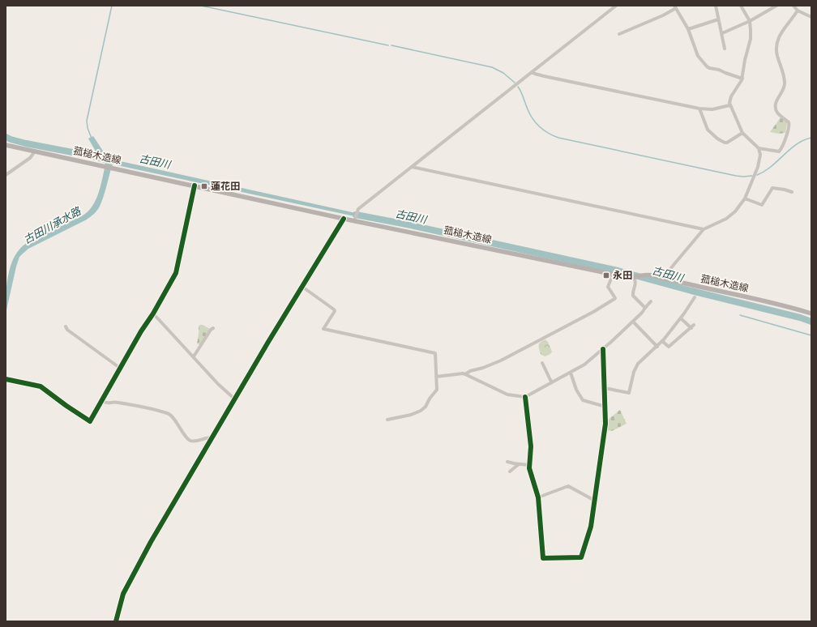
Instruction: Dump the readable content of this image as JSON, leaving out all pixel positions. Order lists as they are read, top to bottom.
{
  "streets": {
    "main road": ["菰槌木造線"]
  },
  "water": ["古田川", "古田川承水路"],
  "places": {
    "transit": ["蓮花田", "永田"]
  }
}
